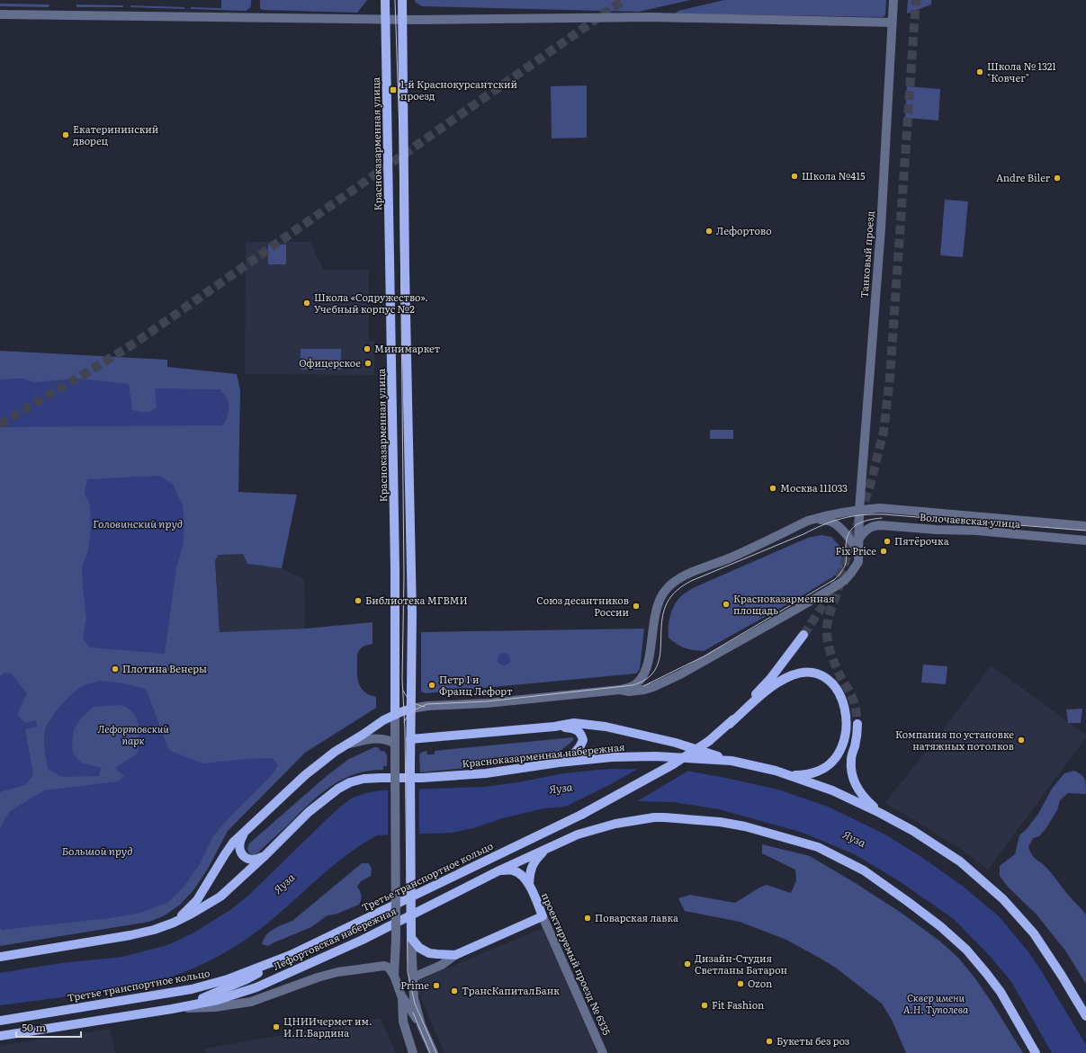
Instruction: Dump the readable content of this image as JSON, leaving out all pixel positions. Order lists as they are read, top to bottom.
{
  "streets": {
    "main road": [
      "Красноказарменная улица",
      "Красноказарменная набережная",
      "Третье транспортное кольцо",
      "Лефортовская набережная",
      "проектируемый проезд № 6335"
    ],
    "street": ["Танковый проезд", "Волочаевская улица"]
  },
  "crossings": [
    ["Танковый проезд", "Волочаевская улица"],
    ["Лефортовская набережная", "проектируемый проезд № 6335"]
  ],
  "water": ["Головинский пруд", "Яуза", "Большой пруд"],
  "parks": ["Лефортовский парк", "Сквер имени А.Н. Туполева"],
  "places": {
    "other": [
      "Школа № 1321 \"Ковчег\"",
      "Екатерининский дворец",
      "Школа №415",
      "Andre Biler",
      "Лефортово",
      "Школа «Содружество». Учебный корпус №2",
      "Минимаркет",
      "Офицерское",
      "Москва 111033",
      "Пятёрочка",
      "Fix Price",
      "Библиотека МГВМИ",
      "Красноказарменная площадь",
      "Союз десантников России",
      "Плотина Венеры",
      "Петр I и Франц Лефорт",
      "Компания по установке натяжных потолков",
      "Поварская лавка",
      "Дизайн-Студия Светланы Батарон",
      "Ozon",
      "Prime",
      "ТрансКапиталБанк",
      "Fit Fashion",
      "ЦНИИчермет им. И.П.Бардина",
      "Букеты без роз"
    ],
    "transit": ["1-й Краснокурсантский проезд"]
  },
  "scale_bar": "50 m"
}
